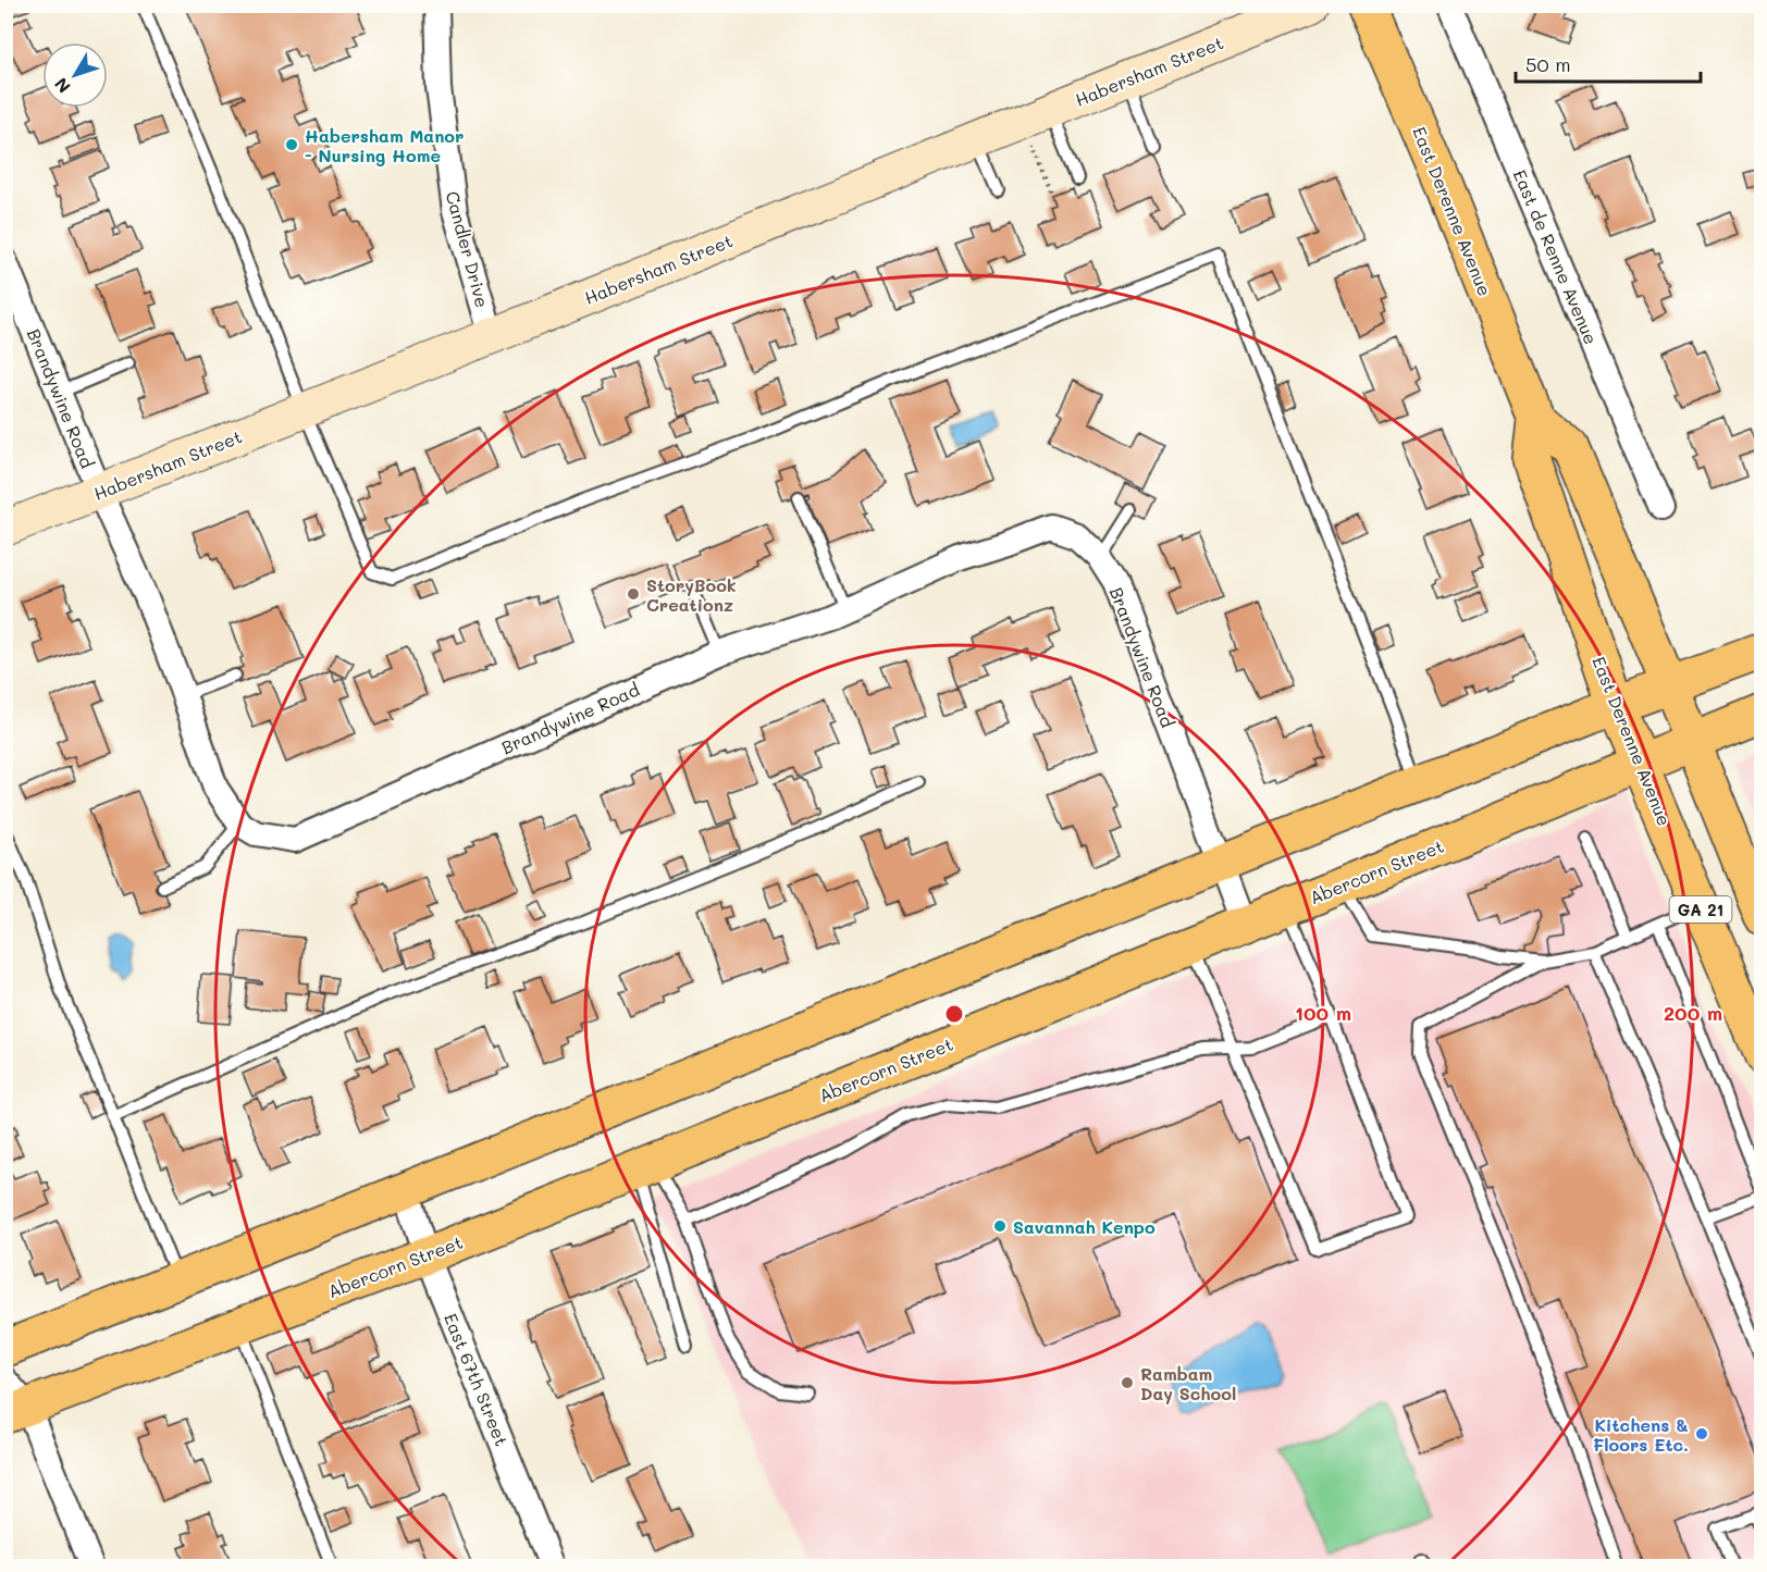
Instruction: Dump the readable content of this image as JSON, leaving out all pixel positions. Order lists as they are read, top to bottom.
{
  "streets": {
    "main road": ["East Derenne Avenue", "Abercorn Street", "GA 21"],
    "street": [
      "Habersham Street",
      "Candler Drive",
      "East de Renne Avenue",
      "Brandywine Road",
      "East 67th Street"
    ]
  },
  "crossings": [
    ["Habersham Street", "Candler Drive"],
    ["Habersham Street", "Brandywine Road"],
    ["East Derenne Avenue", "Abercorn Street"],
    ["Brandywine Road", "Abercorn Street"],
    ["Abercorn Street", "East 67th Street"]
  ],
  "places": [
    "Habersham Manor - Nursing Home",
    "StoryBook Creationz",
    "Savannah Kenpo",
    "Rambam Day School",
    "Kitchens & Floors Etc."
  ],
  "scale_bar": "50 m",
  "north": "bottom left",
  "rings": ["100 m", "200 m"]
}
